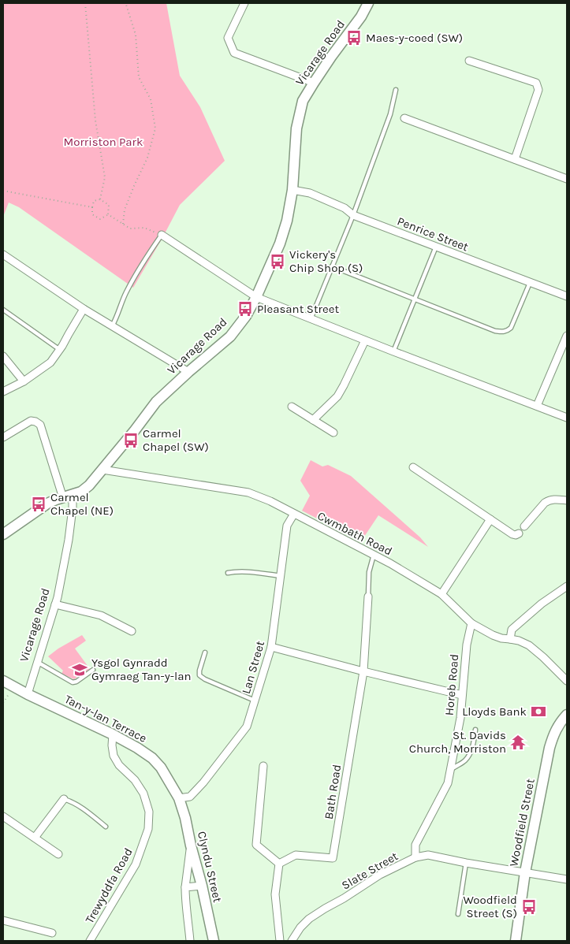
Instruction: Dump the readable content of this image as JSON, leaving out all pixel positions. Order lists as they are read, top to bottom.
{
  "streets": {
    "street": [
      "Vicarage Road",
      "Penrice Street",
      "Cwmbath Road",
      "Lan Street",
      "Horeb Road",
      "Tan-y-lan Terrace",
      "Bath Road",
      "Woodfield Street",
      "Clyndu Street",
      "Slate Street",
      "Trewyddfa Road"
    ]
  },
  "crossings": [
    ["Vicarage Road", "Penrice Street"],
    ["Vicarage Road", "Cwmbath Road"],
    ["Vicarage Road", "Tan-y-lan Terrace"],
    ["Cwmbath Road", "Lan Street"],
    ["Cwmbath Road", "Horeb Road"],
    ["Lan Street", "Tan-y-lan Terrace"],
    ["Lan Street", "Clyndu Street"],
    ["Horeb Road", "Slate Street"],
    ["Tan-y-lan Terrace", "Clyndu Street"],
    ["Tan-y-lan Terrace", "Trewyddfa Road"],
    ["Woodfield Street", "Slate Street"]
  ],
  "parks": ["Morriston Park"],
  "places": {
    "bus stop": [
      "Maes-y-coed (SW)",
      "Vickery's Chip Shop (S)",
      "Pleasant Street",
      "Carmel Chapel (SW)",
      "Carmel Chapel (NE)",
      "Woodfield Street (S)"
    ],
    "school or university": ["Ysgol Gynradd Gymraeg Tan-y-lan"],
    "bank": ["Lloyds Bank"],
    "temple": ["St. Davids Church, Morriston"]
  }
}
